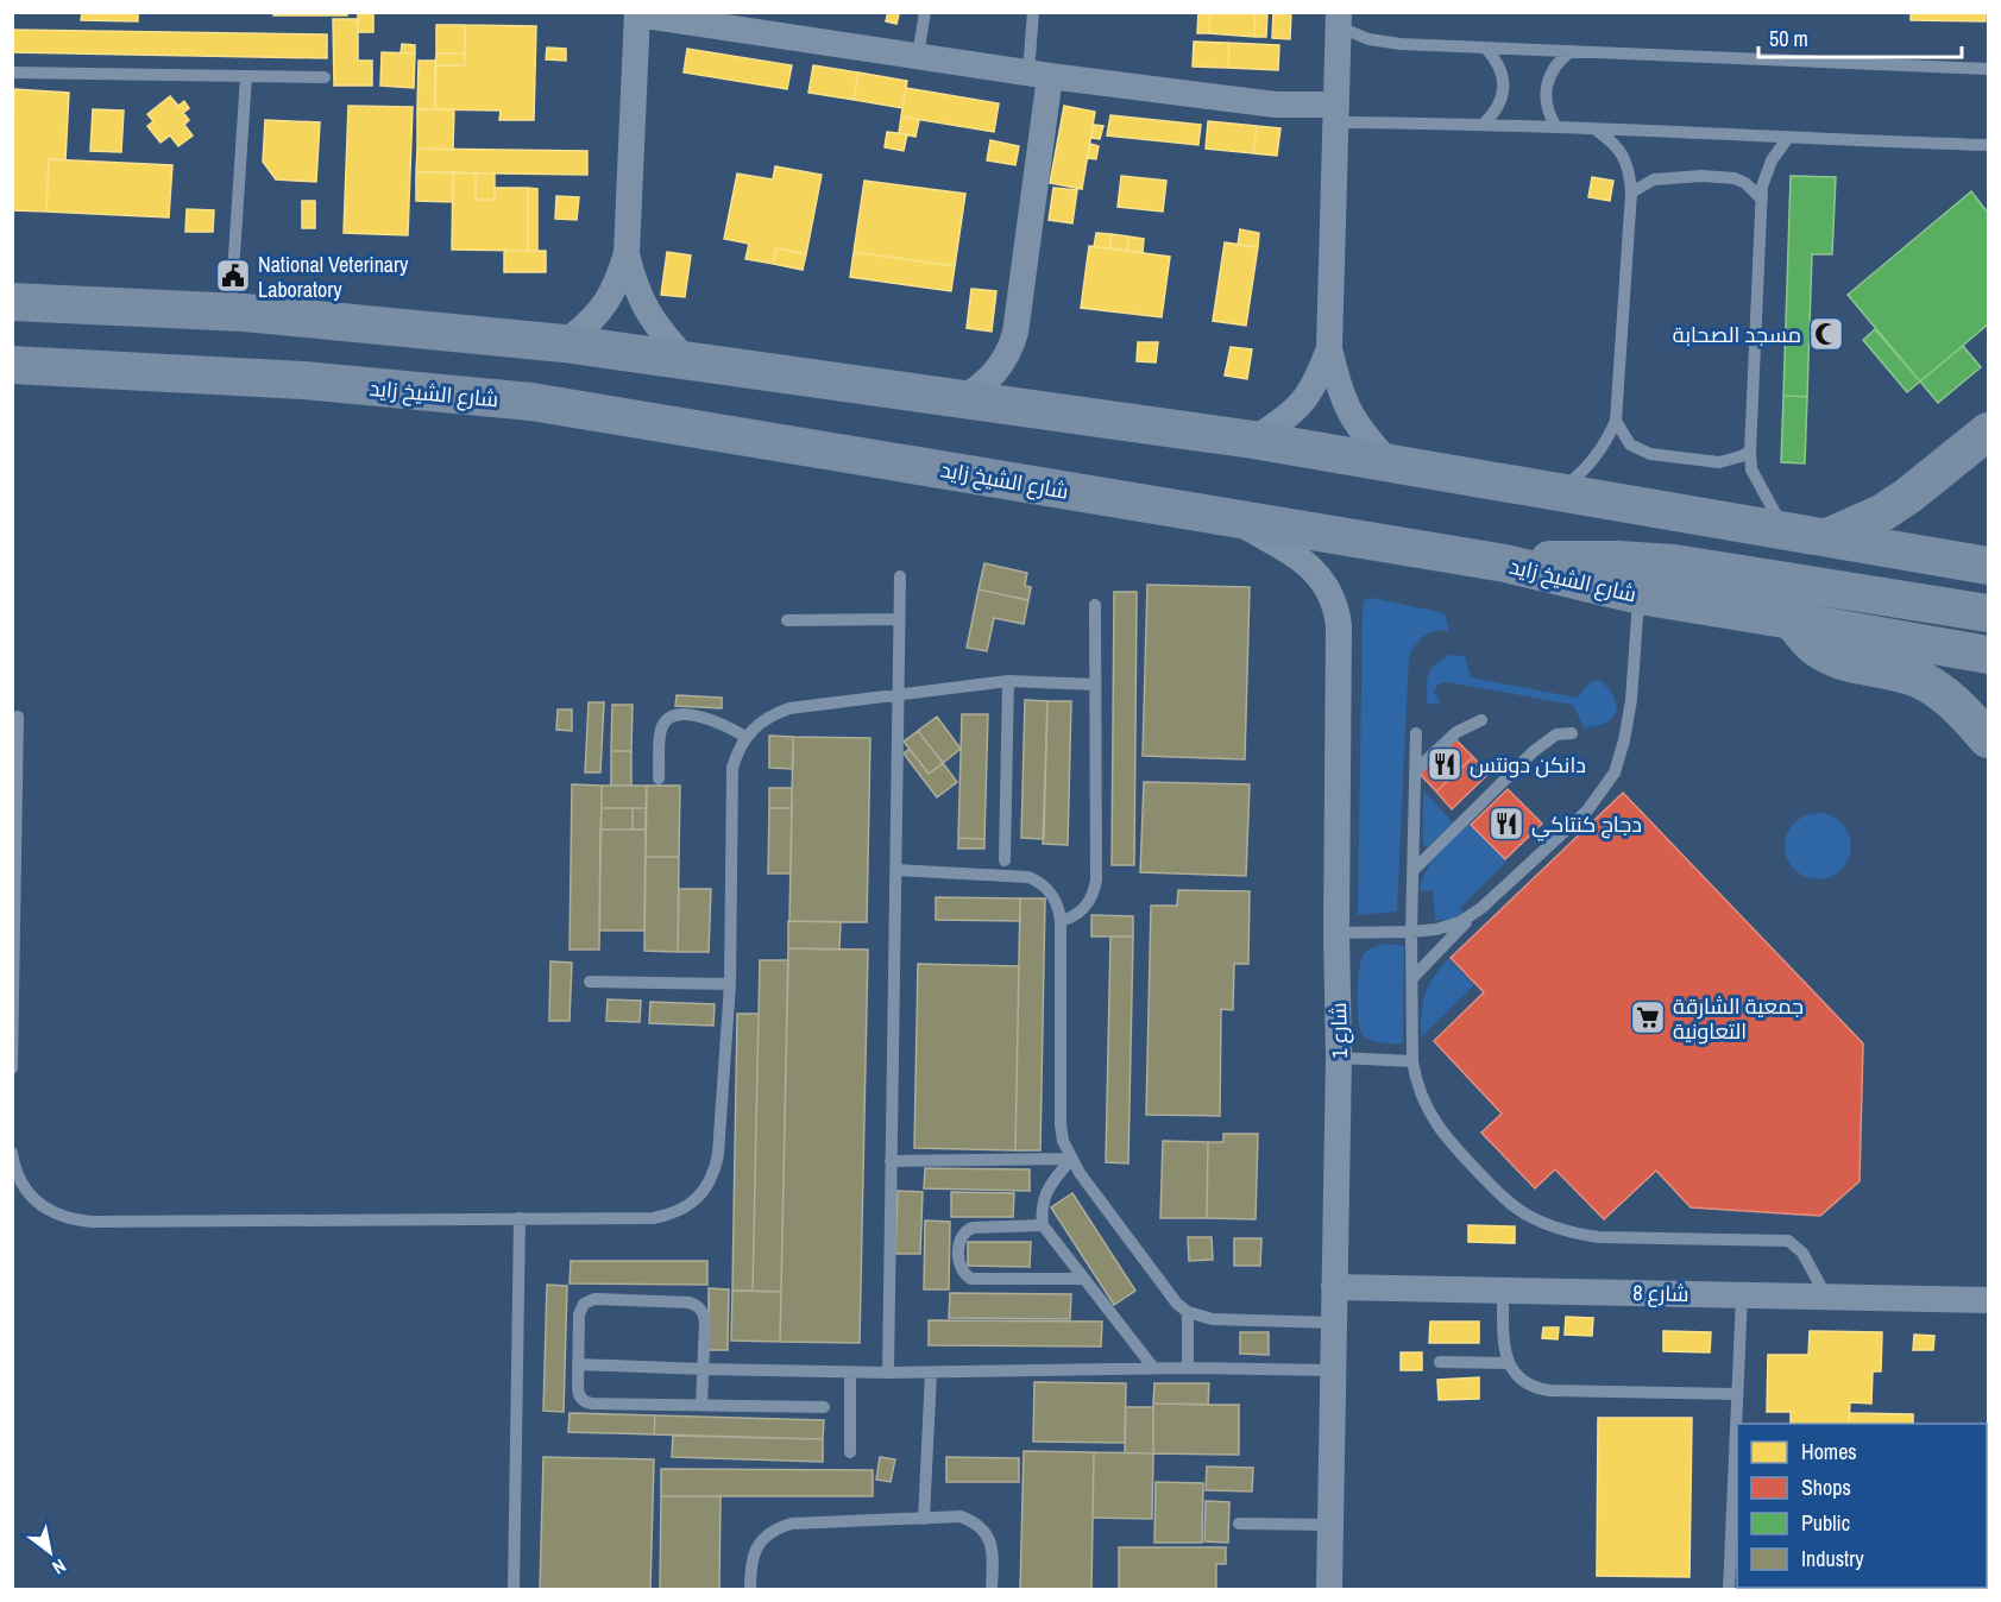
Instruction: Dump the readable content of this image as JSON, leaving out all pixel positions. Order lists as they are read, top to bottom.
{
  "streets": {
    "main road": ["شارع الشيخ زايد"],
    "street": ["شارع 1", "شارع 8"]
  },
  "crossings": [
    ["شارع الشيخ زايد", "شارع 1"],
    ["شارع 1", "شارع 8"]
  ],
  "places": {
    "public building": ["National Veterinary Laboratory"],
    "mosque": ["مسجد الصحابة"],
    "restaurant": ["دانكن دونتس", "دجاج كنتاكي"],
    "supermarket": ["جمعية الشارقة التعاونية"]
  },
  "legend": [
    "Homes",
    "Shops",
    "Public",
    "Industry"
  ],
  "scale_bar": "50 m",
  "north": "bottom right"
}
